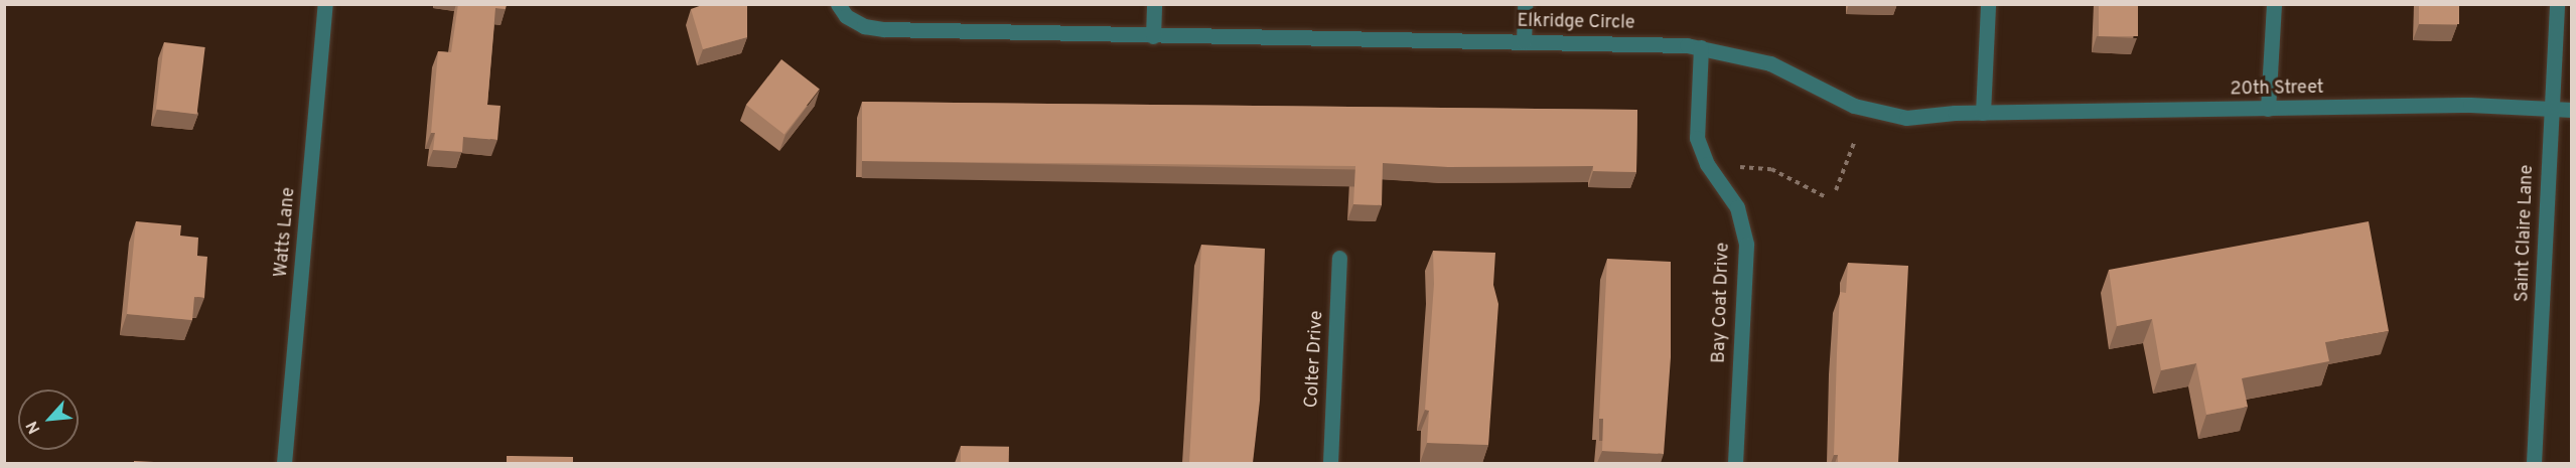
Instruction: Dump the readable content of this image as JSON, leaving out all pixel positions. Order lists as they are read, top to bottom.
{
  "streets": {
    "street": [
      "Elkridge Circle",
      "20th Street",
      "Watts Lane",
      "Saint Claire Lane",
      "Bay Coat Drive",
      "Colter Drive"
    ]
  },
  "crossings": [
    ["Elkridge Circle", "20th Street"],
    ["Elkridge Circle", "Bay Coat Drive"],
    ["20th Street", "Saint Claire Lane"]
  ],
  "north": "bottom left"
}
